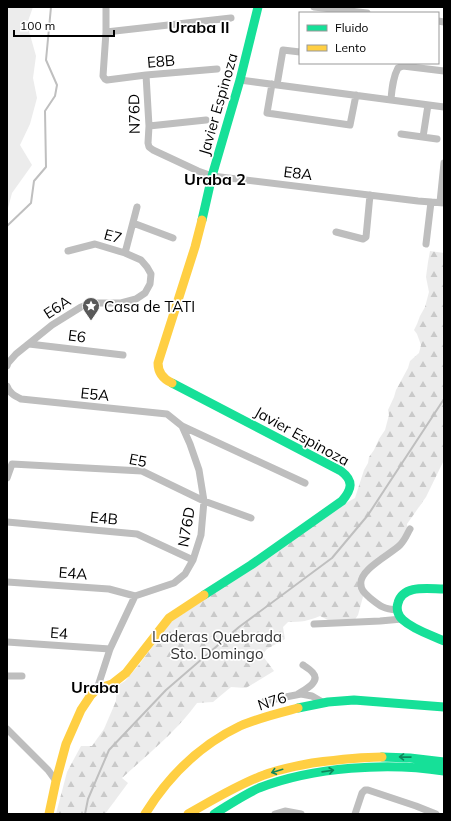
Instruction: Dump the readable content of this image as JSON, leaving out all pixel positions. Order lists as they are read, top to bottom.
{
  "streets": {
    "street": [
      "E8B",
      "Javier Espinoza",
      "N76D",
      "E8A",
      "E7",
      "E6A",
      "E6",
      "E5A",
      "E5",
      "E4B",
      "E4A",
      "E4",
      "N76"
    ]
  },
  "crossings": [
    ["E8B", "N76D"],
    ["Javier Espinoza", "E8A"],
    ["N76D", "E8A"],
    ["N76D", "E5A"],
    ["N76D", "E5"],
    ["N76D", "E4B"],
    ["N76D", "E4A"],
    ["E7", "E6A"],
    ["E6A", "E6"]
  ],
  "districts": ["Uraba II", "Uraba 2", "Uraba"],
  "parks": ["Laderas Quebrada Sto. Domingo"],
  "places": {
    "place": ["Casa de TATI"]
  },
  "legend": ["Fluido", "Lento"],
  "scale_bar": "100 m"
}
